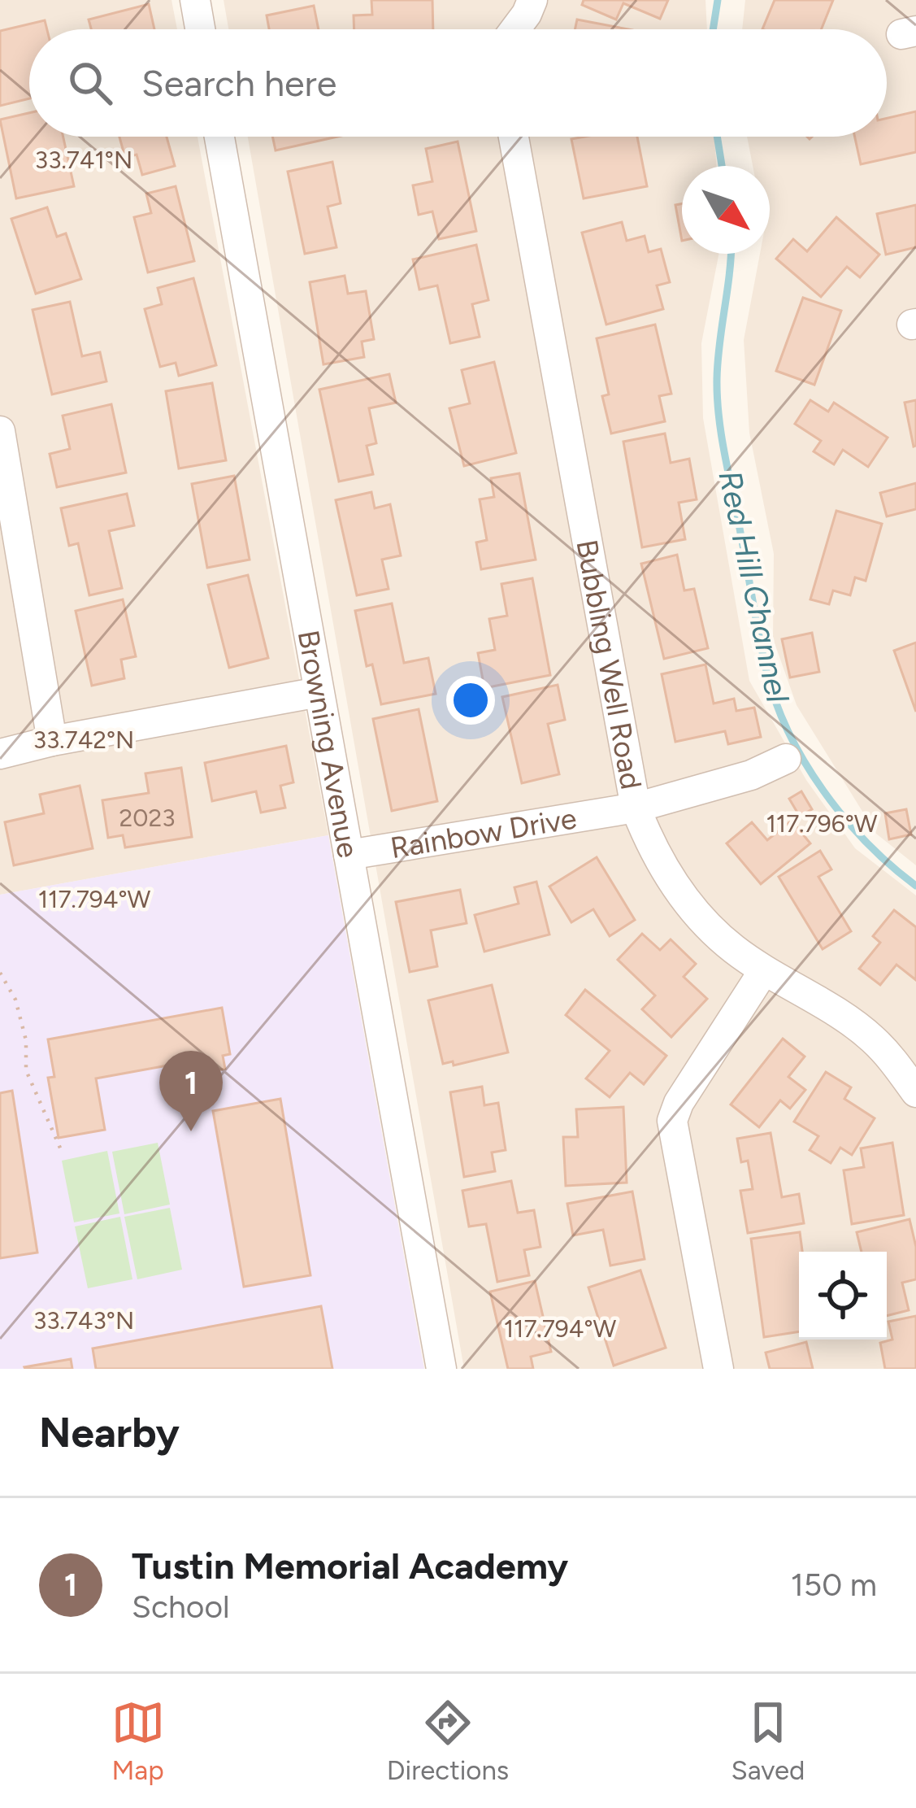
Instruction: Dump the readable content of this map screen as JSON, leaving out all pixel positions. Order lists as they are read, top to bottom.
{
  "streets": {
    "street": ["Bubbling Well Road", "Browning Avenue", "Rainbow Drive"]
  },
  "crossings": [
    ["Bubbling Well Road", "Rainbow Drive"],
    ["Browning Avenue", "Rainbow Drive"]
  ],
  "water": ["Red Hill Channel"],
  "house_numbers": ["2023"],
  "north": "bottom right",
  "page": {
    "search": "Search here",
    "pins": "1",
    "heading": "Nearby",
    "list": [
      {
        "mark": "1",
        "name": "Tustin Memorial Academy",
        "note": "School",
        "value": "150 m"
      }
    ],
    "nav": ["Map", "Directions", "Saved"]
  },
  "coordinates": [
    "33.741°N",
    "33.742°N",
    "117.796°W",
    "117.794°W",
    "33.743°N"
  ]
}
